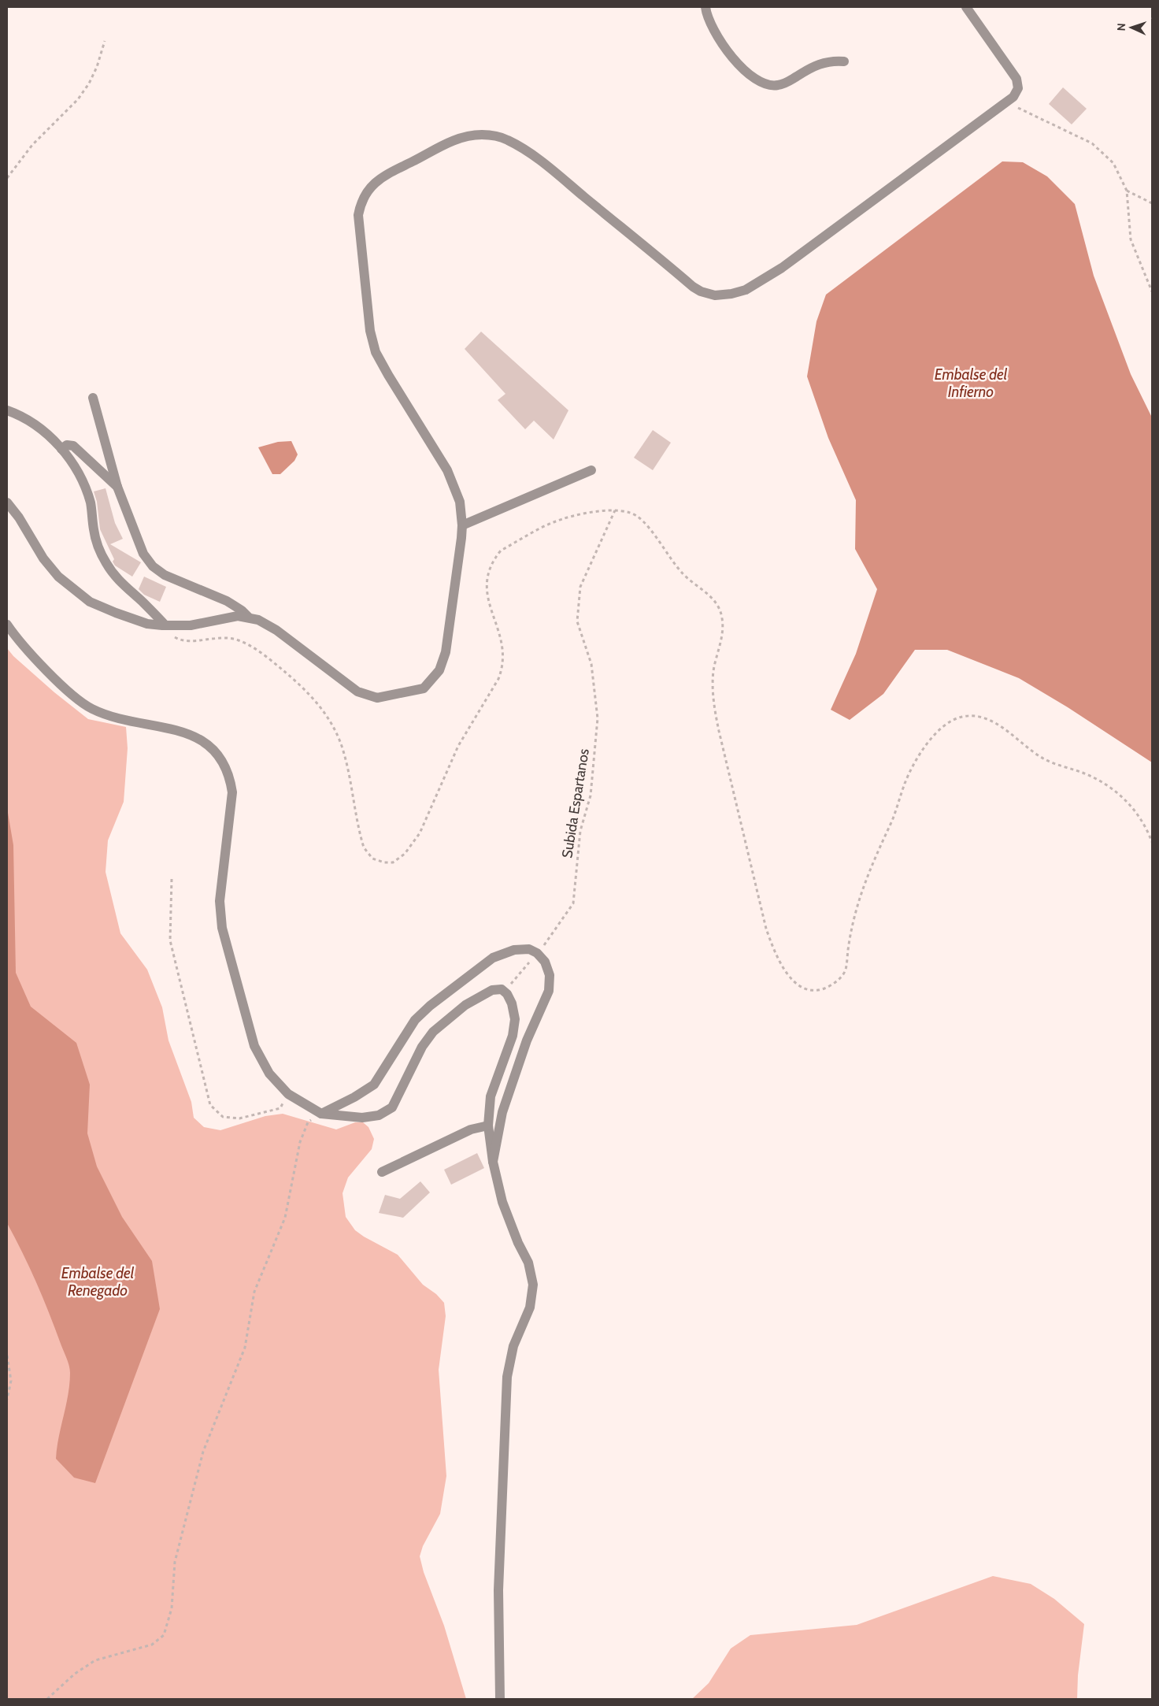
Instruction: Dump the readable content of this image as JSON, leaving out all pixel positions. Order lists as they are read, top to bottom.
{
  "streets": {
    "path": ["Subida Espartanos"]
  },
  "water": ["Embalse del Infierno", "Embalse del Renegado"],
  "north": "left"
}
